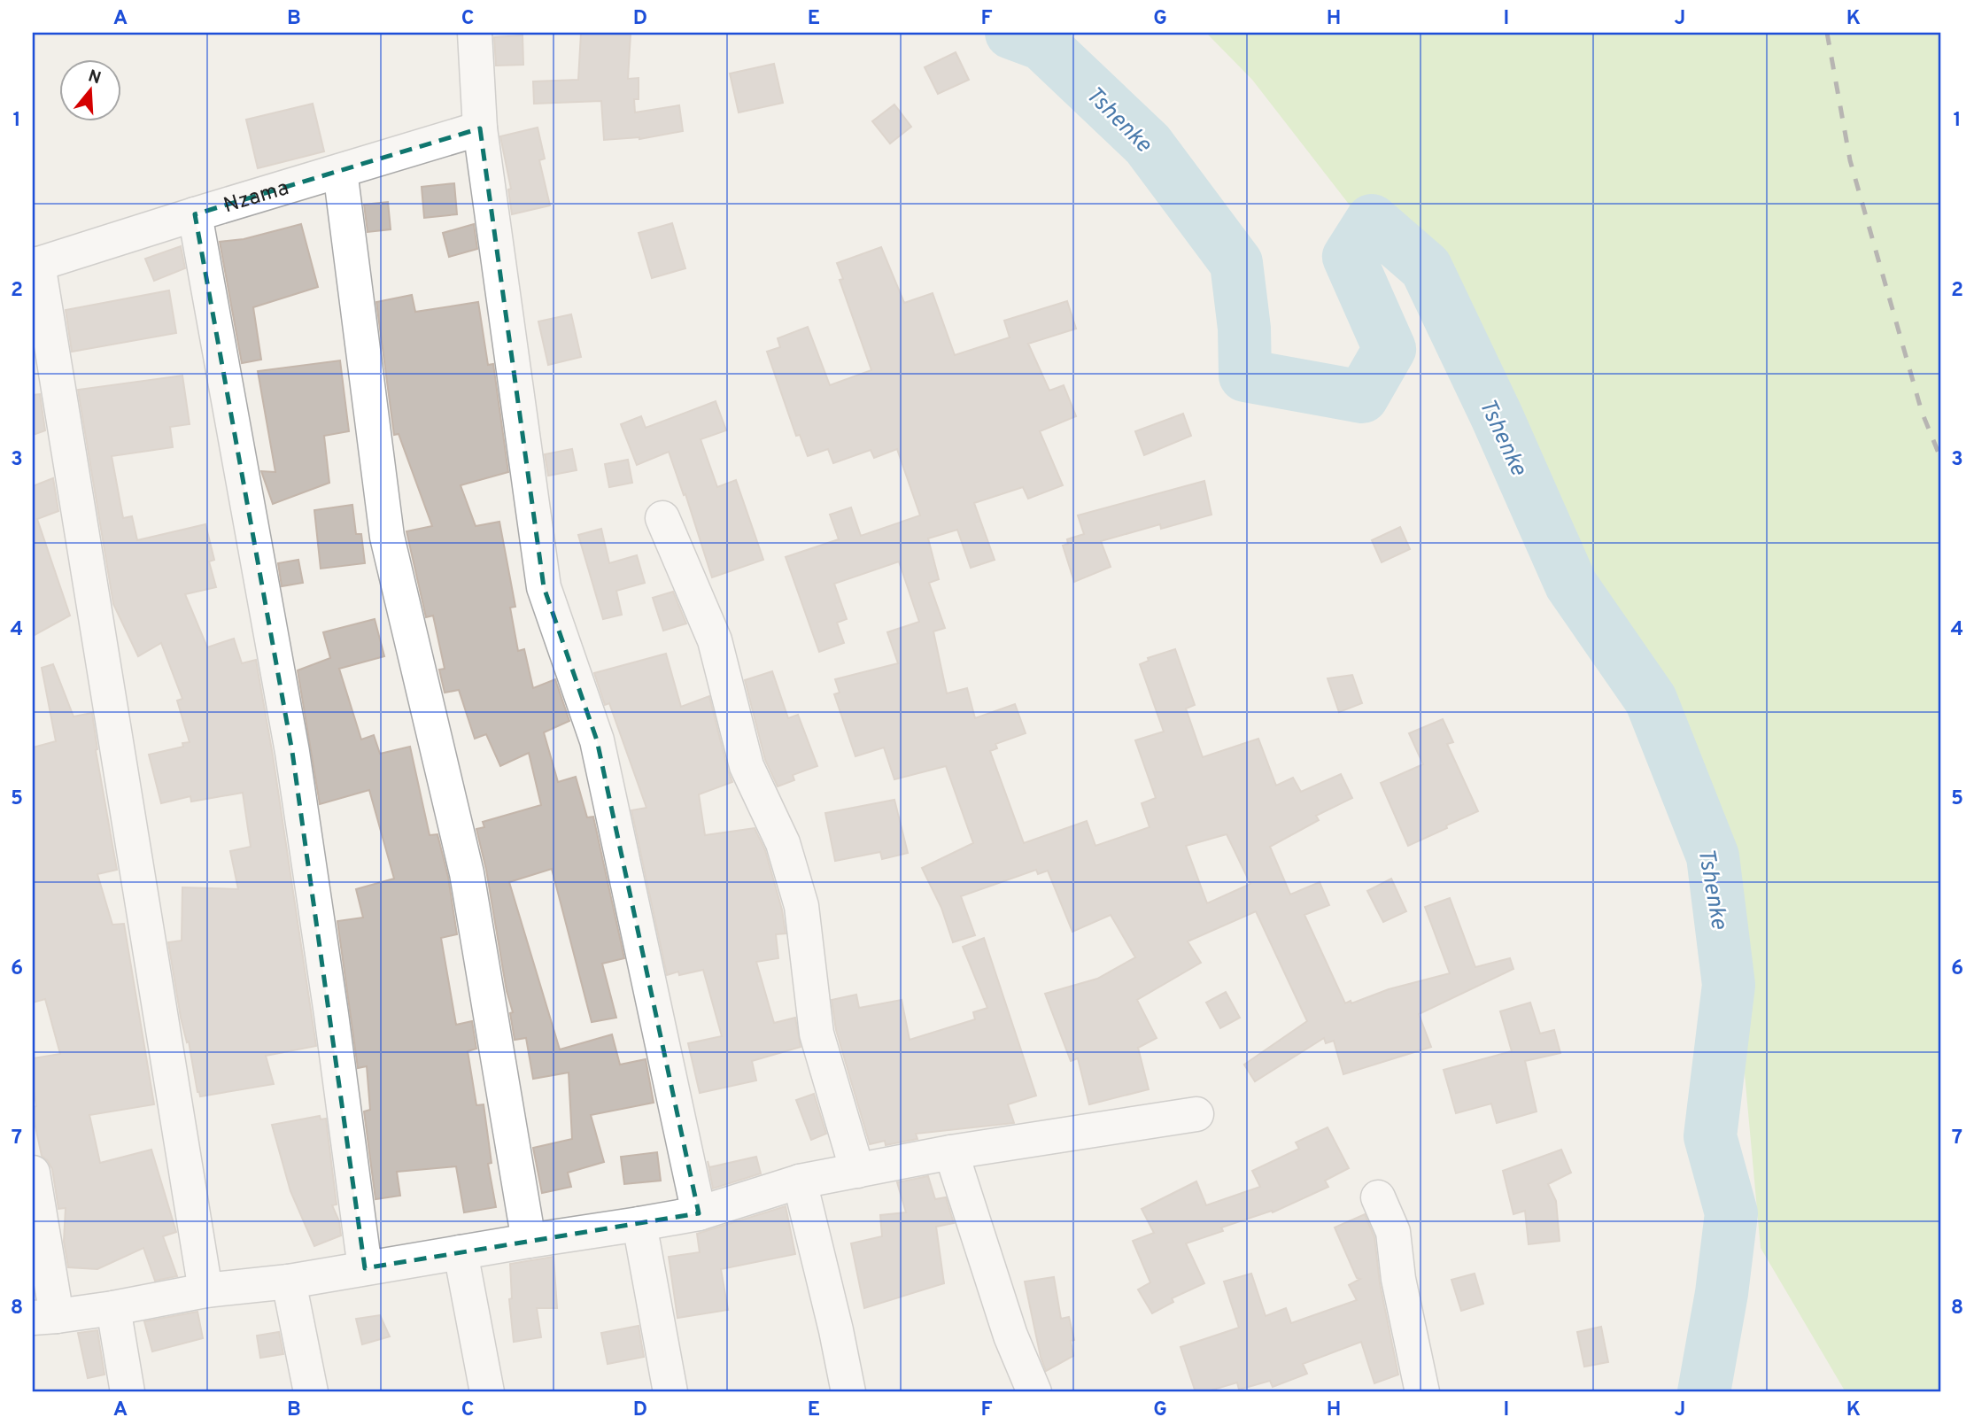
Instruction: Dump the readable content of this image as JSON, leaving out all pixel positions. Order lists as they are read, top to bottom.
{
  "streets": {
    "street": ["Nzama"]
  },
  "water": ["Tshenke"],
  "north": "top",
  "grid": {
    "columns": [
      "A",
      "B",
      "C",
      "D",
      "E",
      "F",
      "G",
      "H",
      "I",
      "J",
      "K"
    ],
    "rows": [
      "1",
      "2",
      "3",
      "4",
      "5",
      "6",
      "7",
      "8"
    ]
  }
}
